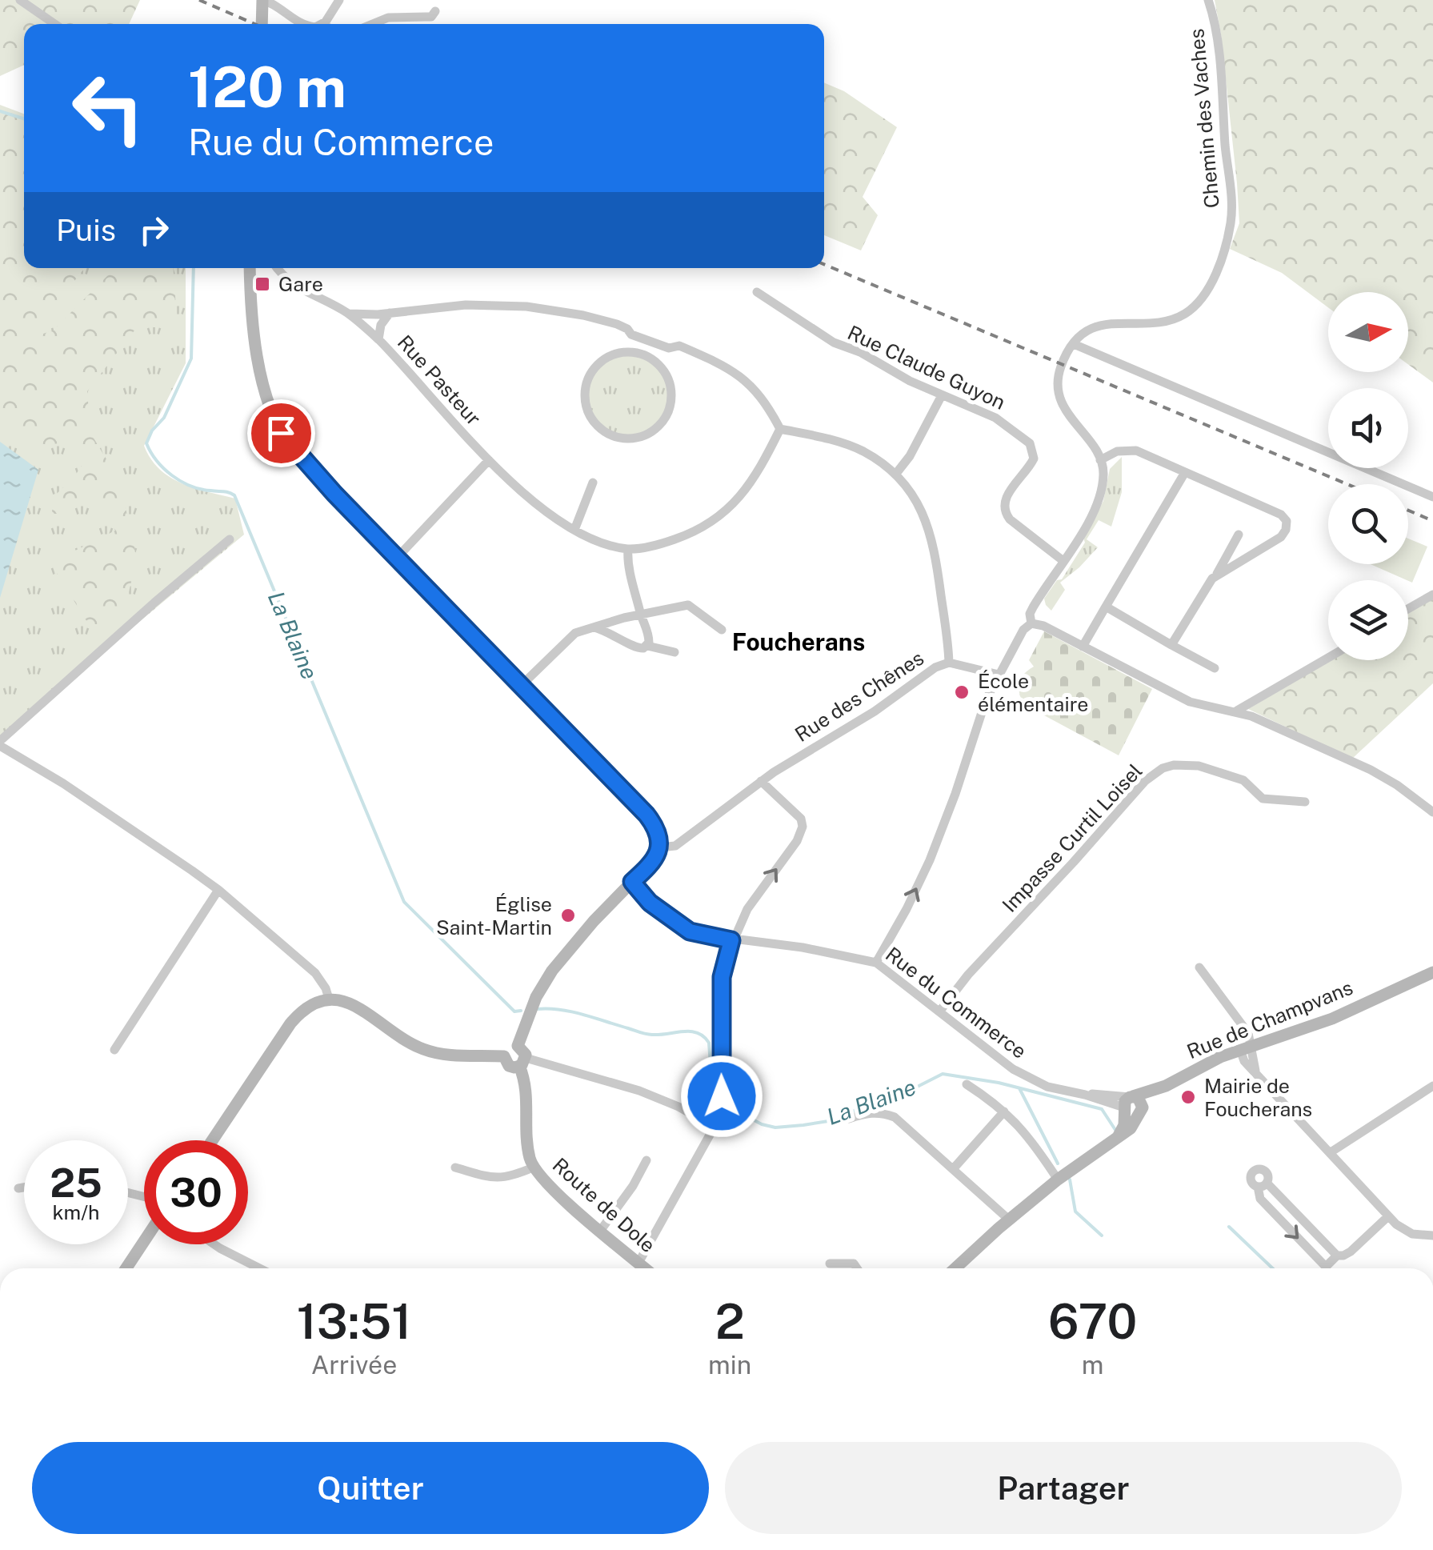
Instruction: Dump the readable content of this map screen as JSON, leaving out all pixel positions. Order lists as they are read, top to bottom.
{
  "streets": {
    "main road": ["Rue de Champvans", "Route de Dole"],
    "street": [
      "Chemin des Vaches",
      "Rue Claude Guyon",
      "Rue Pasteur",
      "Rue des Chênes",
      "Impasse Curtil Loisel",
      "Rue du Commerce"
    ]
  },
  "crossings": [
    ["Rue Pasteur", "Rue des Chênes"],
    ["Impasse Curtil Loisel", "Rue du Commerce"],
    ["Rue du Commerce", "Rue de Champvans"]
  ],
  "districts": ["Foucherans"],
  "water": ["La Blaine"],
  "places": {
    "transit": ["Gare"],
    "other": ["École élémentaire", "Église Saint-Martin", "Mairie de Foucherans"]
  },
  "north": "right",
  "page": {
    "turn": ["120 m", "Rue du Commerce"],
    "then": "Puis",
    "speed": "25 km/h",
    "limit": "30",
    "eta": [
      "13:51",
      "Arrivée",
      "2",
      "min",
      "670",
      "m"
    ],
    "buttons": ["Quitter", "Partager"]
  }
}
